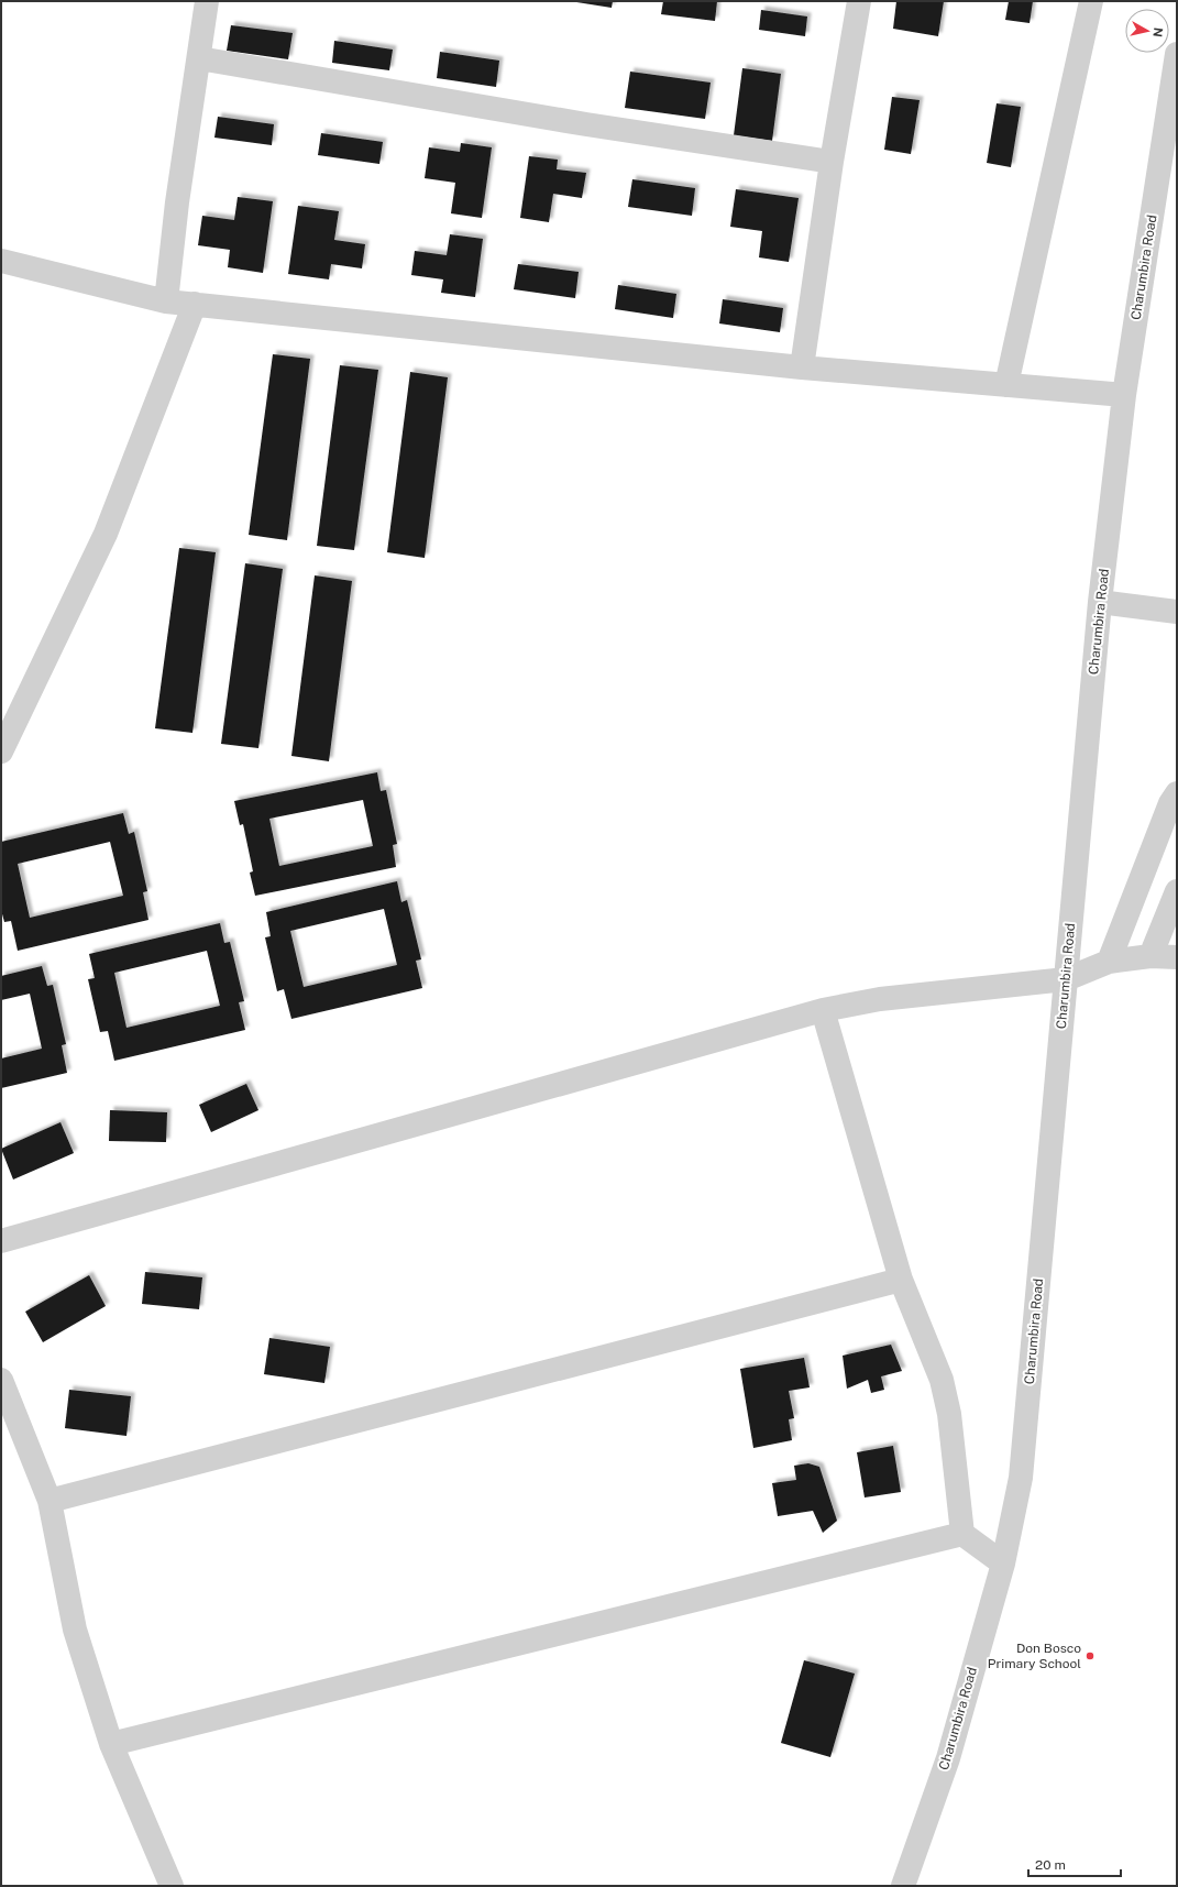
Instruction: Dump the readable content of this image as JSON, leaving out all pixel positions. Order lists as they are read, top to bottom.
{
  "streets": {
    "street": ["Charumbira Road"]
  },
  "places": ["Don Bosco Primary School"],
  "scale_bar": "20 m",
  "north": "right"
}
